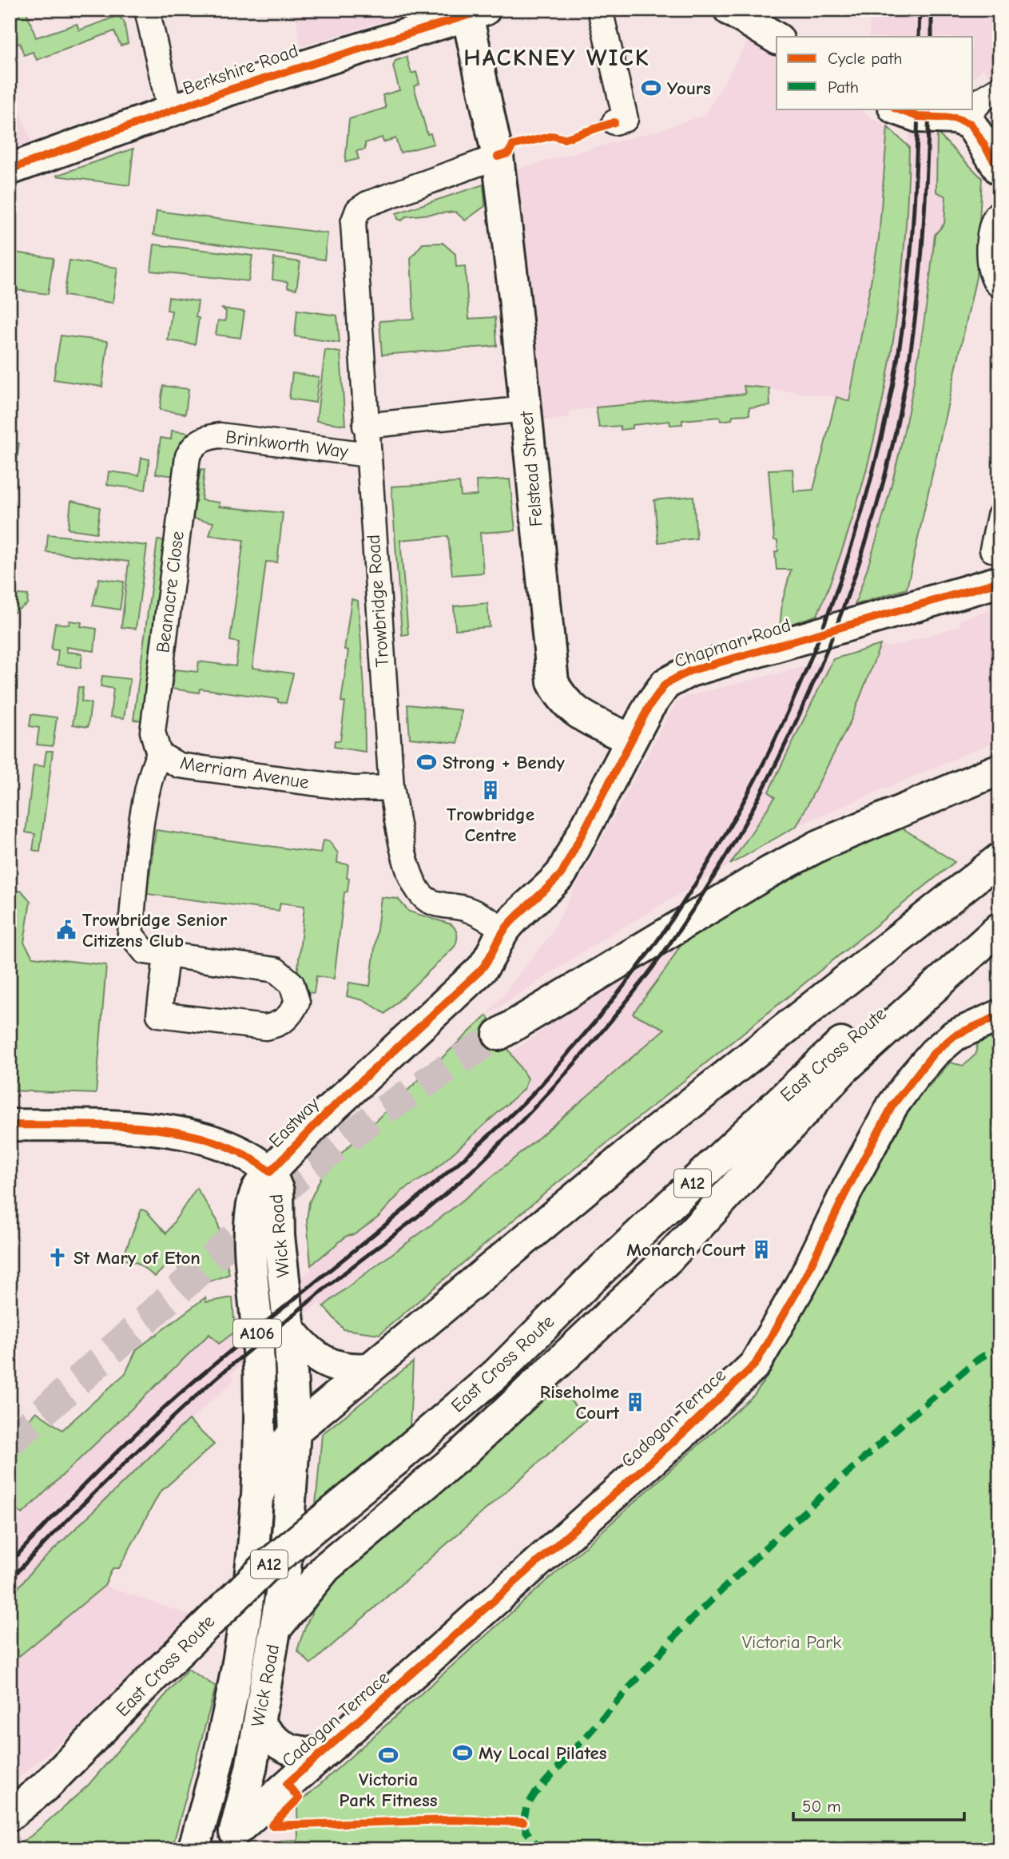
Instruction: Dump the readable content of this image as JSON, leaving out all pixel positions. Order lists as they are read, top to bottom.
{
  "streets": {
    "main road": [
      "Berkshire Road",
      "Felstead Street",
      "Chapman Road",
      "East Cross Route",
      "Eastway",
      "A12",
      "Wick Road",
      "A106",
      "Cadogan Terrace"
    ],
    "street": [
      "Brinkworth Way",
      "Beanacre Close",
      "Trowbridge Road",
      "Merriam Avenue"
    ]
  },
  "crossings": [
    ["Berkshire Road", "Felstead Street"],
    ["Brinkworth Way", "Beanacre Close"],
    ["Brinkworth Way", "Trowbridge Road"],
    ["Felstead Street", "Trowbridge Road"],
    ["Felstead Street", "Chapman Road"],
    ["Beanacre Close", "Merriam Avenue"],
    ["Trowbridge Road", "Chapman Road"],
    ["Trowbridge Road", "Merriam Avenue"],
    ["Trowbridge Road", "Eastway"],
    ["Chapman Road", "Eastway"],
    ["Eastway", "Wick Road"],
    ["A12", "Wick Road"],
    ["Wick Road", "A106"],
    ["Wick Road", "Cadogan Terrace"]
  ],
  "districts": ["HACKNEY WICK"],
  "parks": ["Victoria Park"],
  "places": {
    "sports": [
      "Yours",
      "Strong + Bendy",
      "My Local Pilates",
      "Victoria Park Fitness"
    ],
    "building": ["Trowbridge Centre", "Monarch Court", "Riseholme Court"],
    "public building": ["Trowbridge Senior Citizens Club"],
    "church": ["St Mary of Eton"]
  },
  "legend": ["Cycle path", "Path"],
  "scale_bar": "50 m"
}
